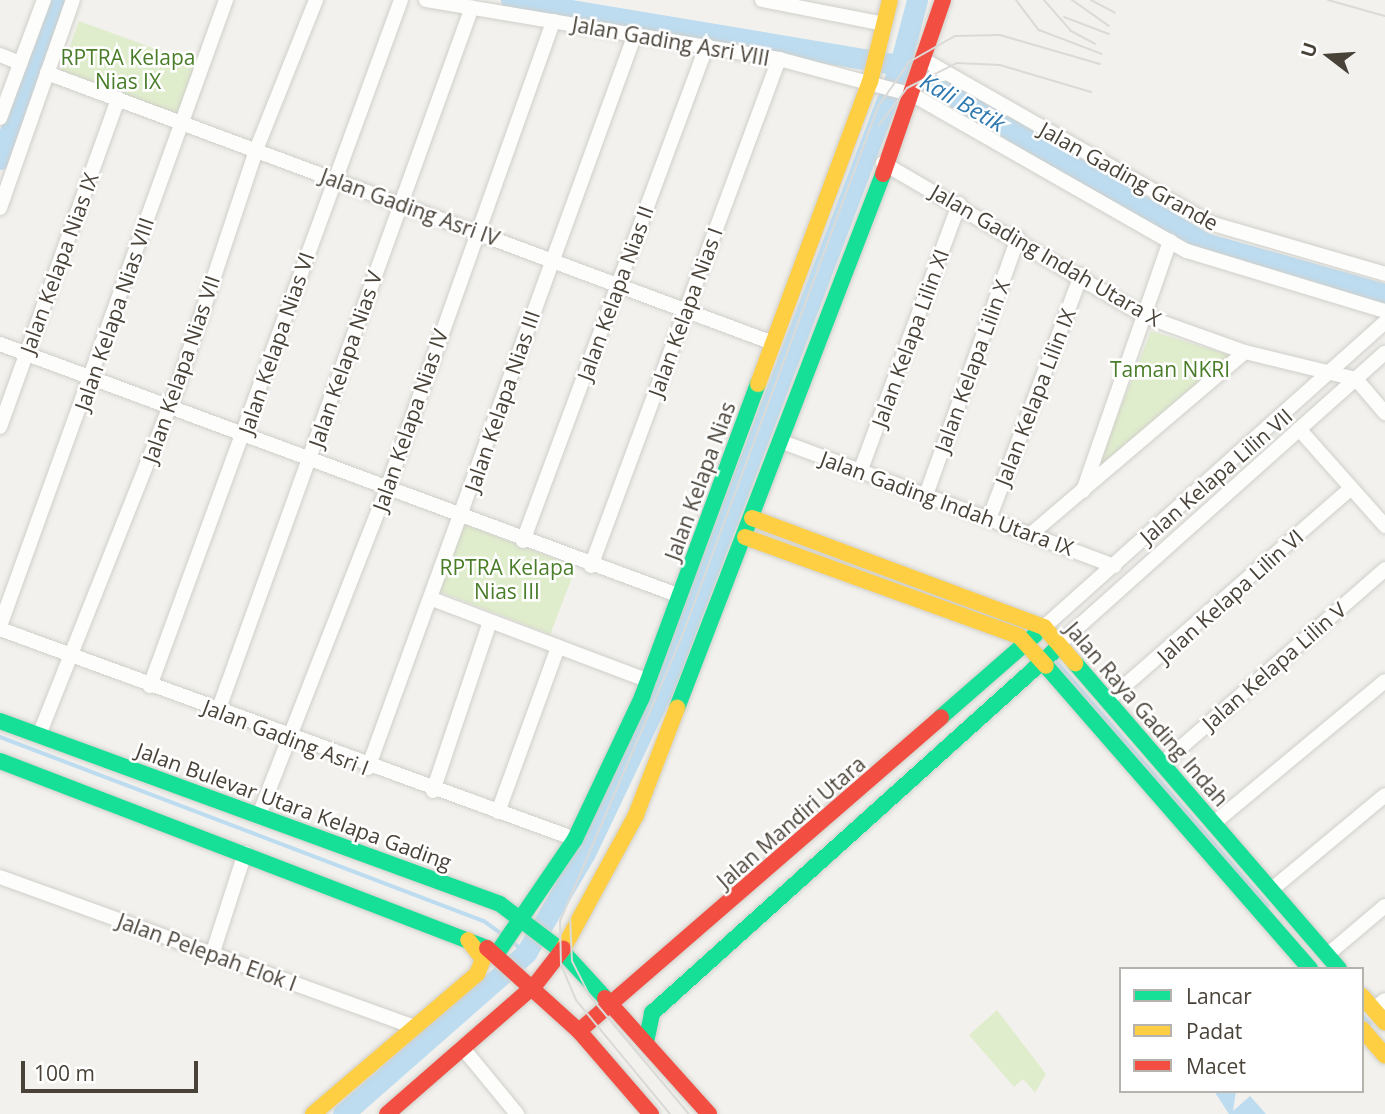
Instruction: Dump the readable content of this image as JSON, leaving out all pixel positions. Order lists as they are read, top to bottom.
{
  "streets": {
    "street": [
      "Jalan Gading Asri VIII",
      "Jalan Gading Grande",
      "Jalan Gading Asri IV",
      "Jalan Gading Indah Utara X",
      "Jalan Kelapa Nias IX",
      "Jalan Kelapa Nias II",
      "Jalan Kelapa Nias I",
      "Jalan Kelapa Nias VIII",
      "Jalan Kelapa Lilin XI",
      "Jalan Kelapa Nias VI",
      "Jalan Kelapa Nias V",
      "Jalan Kelapa Lilin X",
      "Jalan Kelapa Nias VII",
      "Jalan Kelapa Lilin IX",
      "Jalan Kelapa Nias III",
      "Jalan Kelapa Nias IV",
      "Jalan Kelapa Lilin VII",
      "Jalan Kelapa Nias",
      "Jalan Gading Indah Utara IX",
      "Jalan Kelapa Lilin VI",
      "Jalan Kelapa Lilin V",
      "Jalan Raya Gading Indah",
      "Jalan Gading Asri I",
      "Jalan Bulevar Utara Kelapa Gading",
      "Jalan Mandiri Utara",
      "Jalan Pelepah Elok I"
    ]
  },
  "crossings": [
    ["Jalan Gading Asri VIII", "Jalan Kelapa Nias II"],
    ["Jalan Gading Asri VIII", "Jalan Kelapa Nias I"],
    ["Jalan Gading Asri VIII", "Jalan Kelapa Nias V"],
    ["Jalan Gading Asri VIII", "Jalan Kelapa Nias III"],
    ["Jalan Gading Asri VIII", "Jalan Kelapa Nias IV"],
    ["Jalan Gading Asri VIII", "Jalan Kelapa Nias"],
    ["Jalan Gading Asri IV", "Jalan Kelapa Nias IX"],
    ["Jalan Gading Asri IV", "Jalan Kelapa Nias II"],
    ["Jalan Gading Asri IV", "Jalan Kelapa Nias I"],
    ["Jalan Gading Asri IV", "Jalan Kelapa Nias VIII"],
    ["Jalan Gading Asri IV", "Jalan Kelapa Nias VI"],
    ["Jalan Gading Asri IV", "Jalan Kelapa Nias V"],
    ["Jalan Gading Asri IV", "Jalan Kelapa Nias VII"],
    ["Jalan Gading Asri IV", "Jalan Kelapa Nias III"],
    ["Jalan Gading Asri IV", "Jalan Kelapa Nias IV"],
    ["Jalan Gading Asri IV", "Jalan Kelapa Nias"],
    ["Jalan Gading Indah Utara X", "Jalan Kelapa Lilin XI"],
    ["Jalan Gading Indah Utara X", "Jalan Kelapa Lilin X"],
    ["Jalan Gading Indah Utara X", "Jalan Kelapa Lilin IX"],
    ["Jalan Gading Indah Utara X", "Jalan Kelapa Lilin VII"],
    ["Jalan Kelapa Nias VIII", "Jalan Gading Asri I"],
    ["Jalan Kelapa Lilin XI", "Jalan Gading Indah Utara IX"],
    ["Jalan Kelapa Nias VI", "Jalan Gading Asri I"],
    ["Jalan Kelapa Nias V", "Jalan Gading Asri I"],
    ["Jalan Kelapa Lilin X", "Jalan Gading Indah Utara IX"],
    ["Jalan Kelapa Nias VII", "Jalan Gading Asri I"],
    ["Jalan Kelapa Nias VII", "Jalan Bulevar Utara Kelapa Gading"],
    ["Jalan Kelapa Lilin IX", "Jalan Gading Indah Utara IX"],
    ["Jalan Kelapa Nias III", "Jalan Gading Asri I"],
    ["Jalan Kelapa Nias IV", "Jalan Gading Asri I"],
    ["Jalan Kelapa Nias IV", "Jalan Bulevar Utara Kelapa Gading"],
    ["Jalan Kelapa Lilin VII", "Jalan Gading Indah Utara IX"],
    ["Jalan Kelapa Lilin VII", "Jalan Raya Gading Indah"],
    ["Jalan Kelapa Lilin VII", "Jalan Mandiri Utara"],
    ["Jalan Kelapa Nias", "Jalan Gading Asri I"],
    ["Jalan Kelapa Nias", "Jalan Bulevar Utara Kelapa Gading"],
    ["Jalan Kelapa Lilin VI", "Jalan Raya Gading Indah"],
    ["Jalan Kelapa Lilin V", "Jalan Raya Gading Indah"],
    ["Jalan Raya Gading Indah", "Jalan Mandiri Utara"],
    ["Jalan Bulevar Utara Kelapa Gading", "Jalan Mandiri Utara"]
  ],
  "water": ["Kali Betik"],
  "parks": ["RPTRA Kelapa Nias IX", "Taman NKRI", "RPTRA Kelapa Nias III"],
  "legend": ["Lancar", "Padat", "Macet"],
  "scale_bar": "100 m",
  "north": "left"
}
